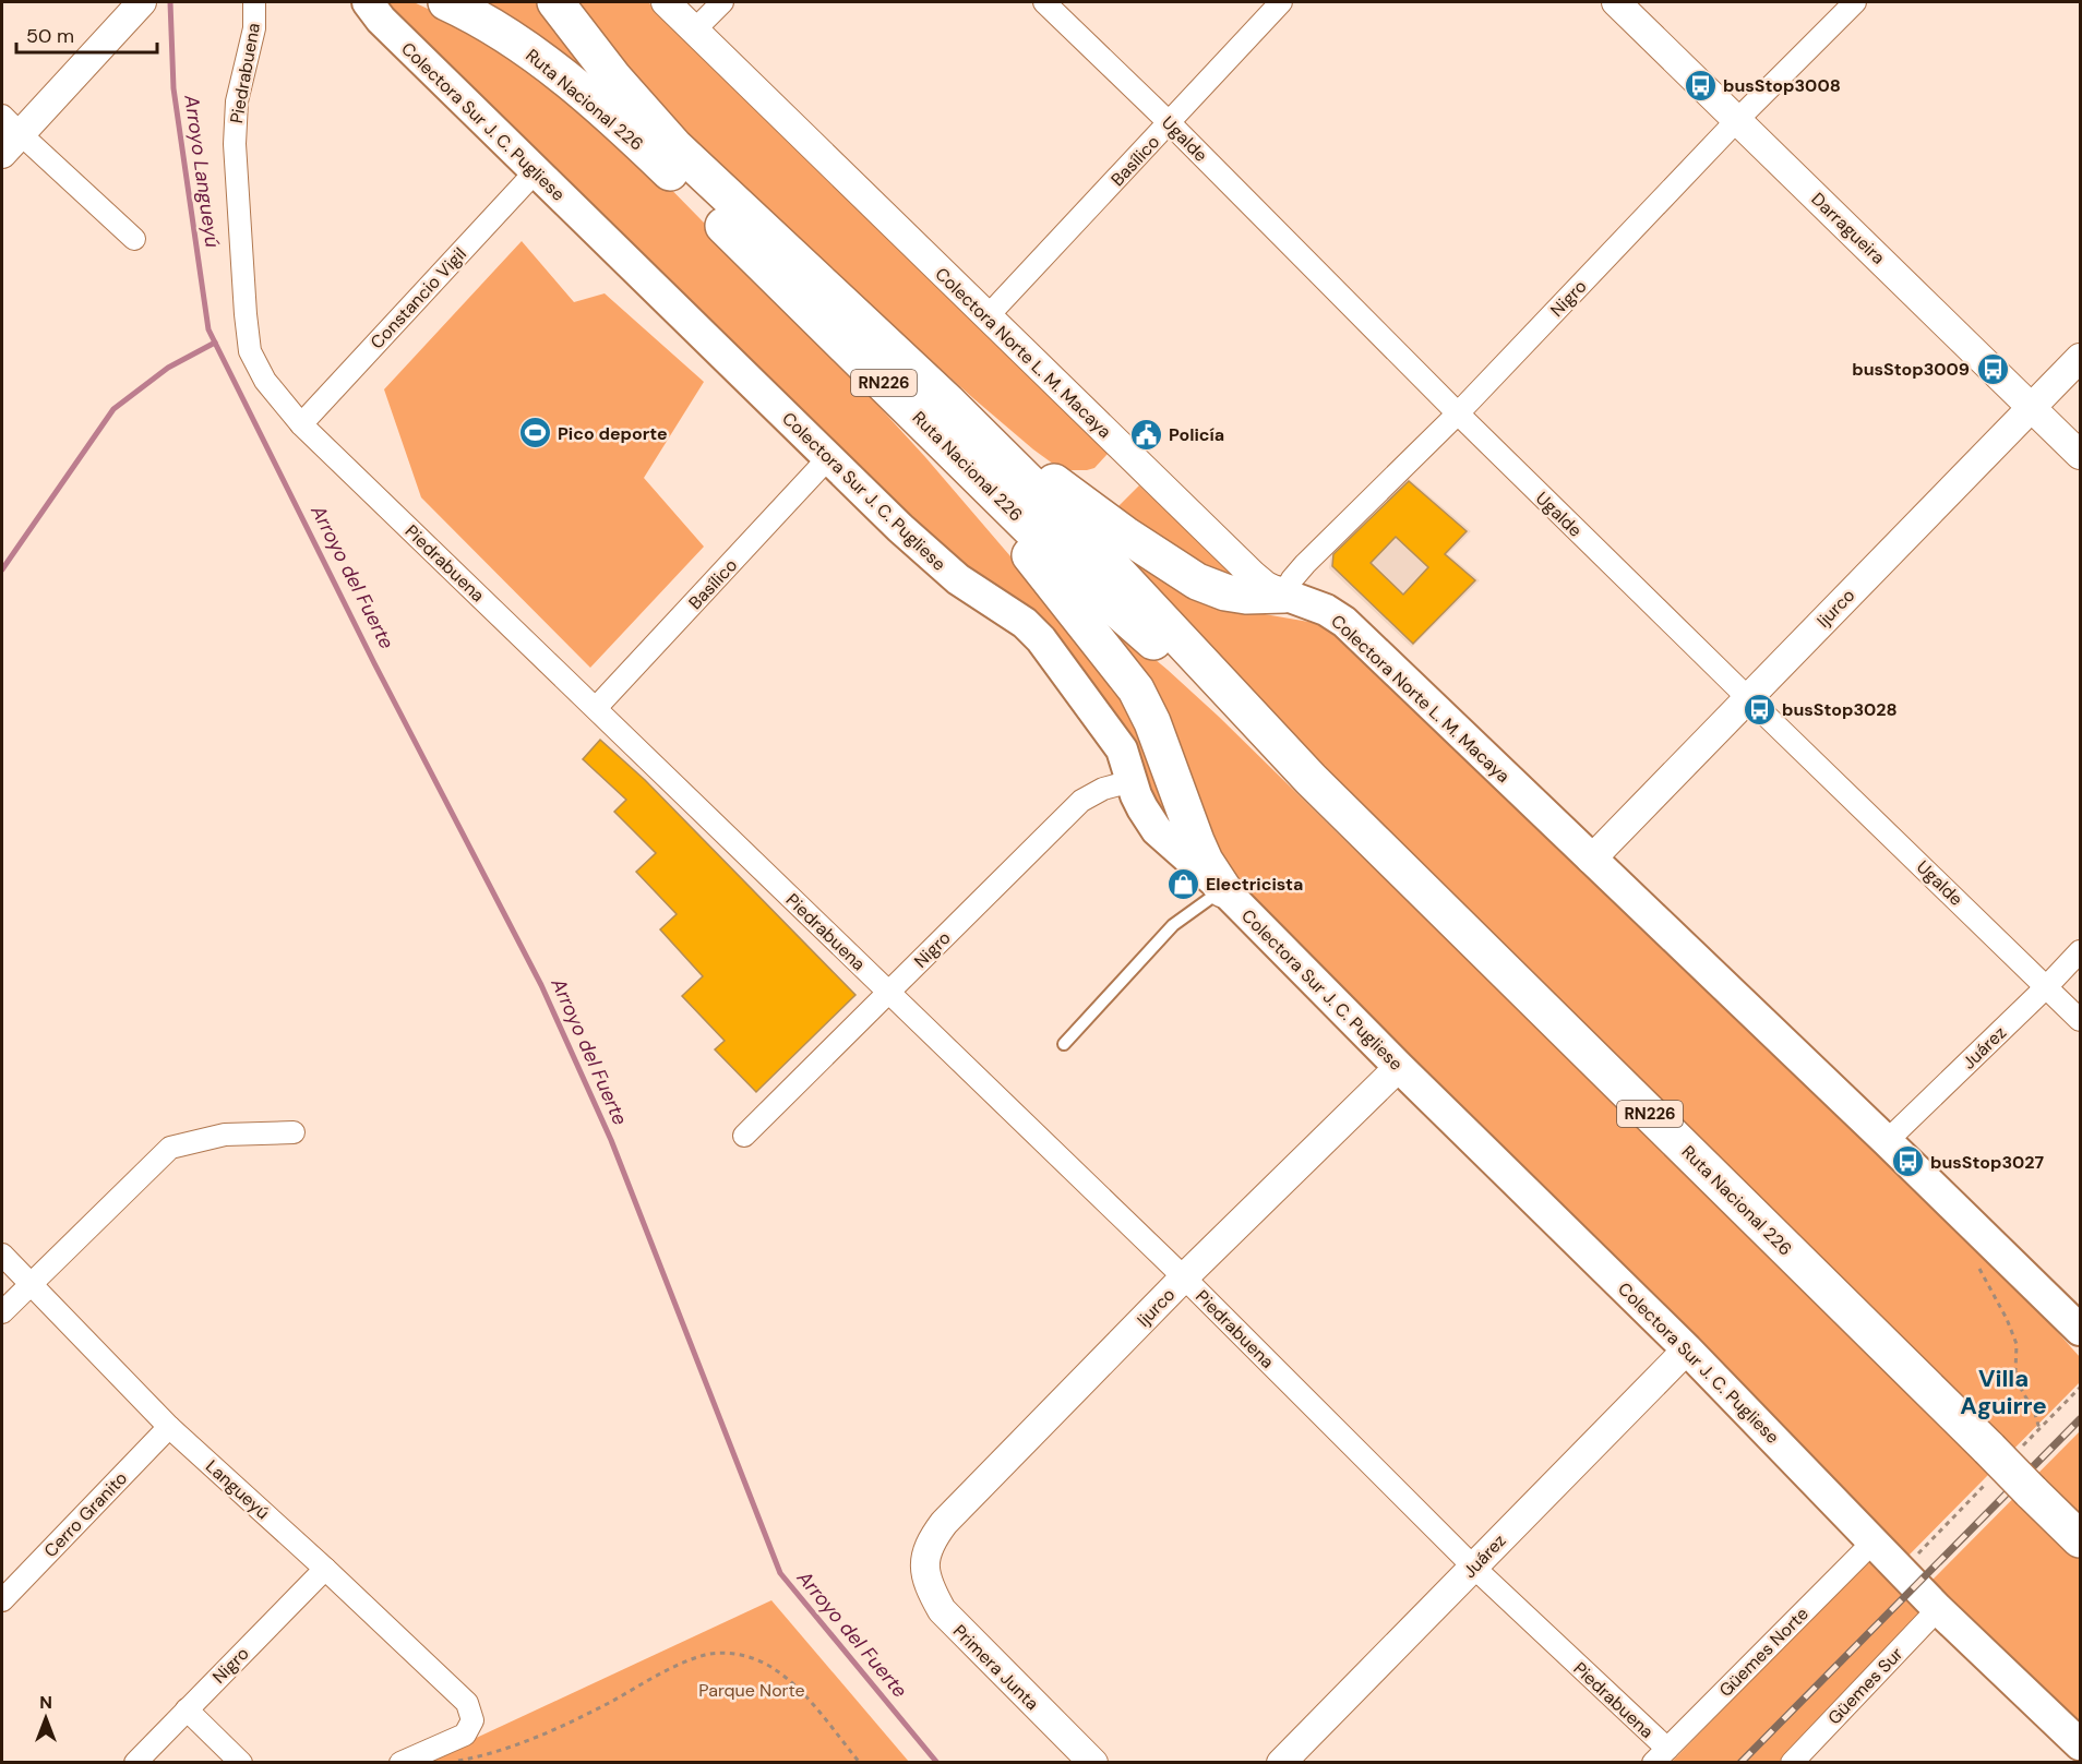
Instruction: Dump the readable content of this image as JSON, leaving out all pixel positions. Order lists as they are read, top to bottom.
{
  "streets": {
    "highway": ["Ruta Nacional 226", "RN226"],
    "main road": ["Colectora Sur J. C. Pugliese", "Colectora Norte L. M. Macaya"],
    "street": [
      "Piedrabuena",
      "Ugalde",
      "Basílico",
      "Darragueira",
      "Constancio Vigil",
      "Nigro",
      "Ijurco",
      "Juárez",
      "Langueyú",
      "Cerro Granito",
      "Güemes Norte",
      "Primera Junta",
      "Güemes Sur"
    ]
  },
  "crossings": [
    ["Piedrabuena", "Basílico"],
    ["Piedrabuena", "Constancio Vigil"],
    ["Piedrabuena", "Nigro"],
    ["Piedrabuena", "Ijurco"],
    ["Piedrabuena", "Juárez"],
    ["Piedrabuena", "Güemes Norte"],
    ["Colectora Sur J. C. Pugliese", "Basílico"],
    ["Colectora Sur J. C. Pugliese", "Constancio Vigil"],
    ["Colectora Sur J. C. Pugliese", "Nigro"],
    ["Colectora Sur J. C. Pugliese", "Ijurco"],
    ["Colectora Sur J. C. Pugliese", "Juárez"],
    ["Colectora Sur J. C. Pugliese", "Güemes Norte"],
    ["Colectora Sur J. C. Pugliese", "Güemes Sur"],
    ["Ugalde", "Basílico"],
    ["Ugalde", "Nigro"],
    ["Ugalde", "Ijurco"],
    ["Ugalde", "Juárez"],
    ["Basílico", "Colectora Norte L. M. Macaya"],
    ["Darragueira", "Nigro"],
    ["Darragueira", "Ijurco"],
    ["Nigro", "Colectora Norte L. M. Macaya"],
    ["Nigro", "Langueyú"],
    ["Colectora Norte L. M. Macaya", "Ijurco"],
    ["Colectora Norte L. M. Macaya", "Juárez"],
    ["Ijurco", "Primera Junta"],
    ["Langueyú", "Cerro Granito"]
  ],
  "districts": ["Villa Aguirre"],
  "water": ["Arroyo Langueyú", "Arroyo del Fuerte"],
  "parks": ["Parque Norte"],
  "places": {
    "bus stop": [
      "busStop3008",
      "busStop3009",
      "busStop3028",
      "busStop3027"
    ],
    "sports": ["Pico deporte"],
    "public building": ["Policía"],
    "shop": ["Electricista"]
  },
  "scale_bar": "50 m",
  "north": "top"
}
